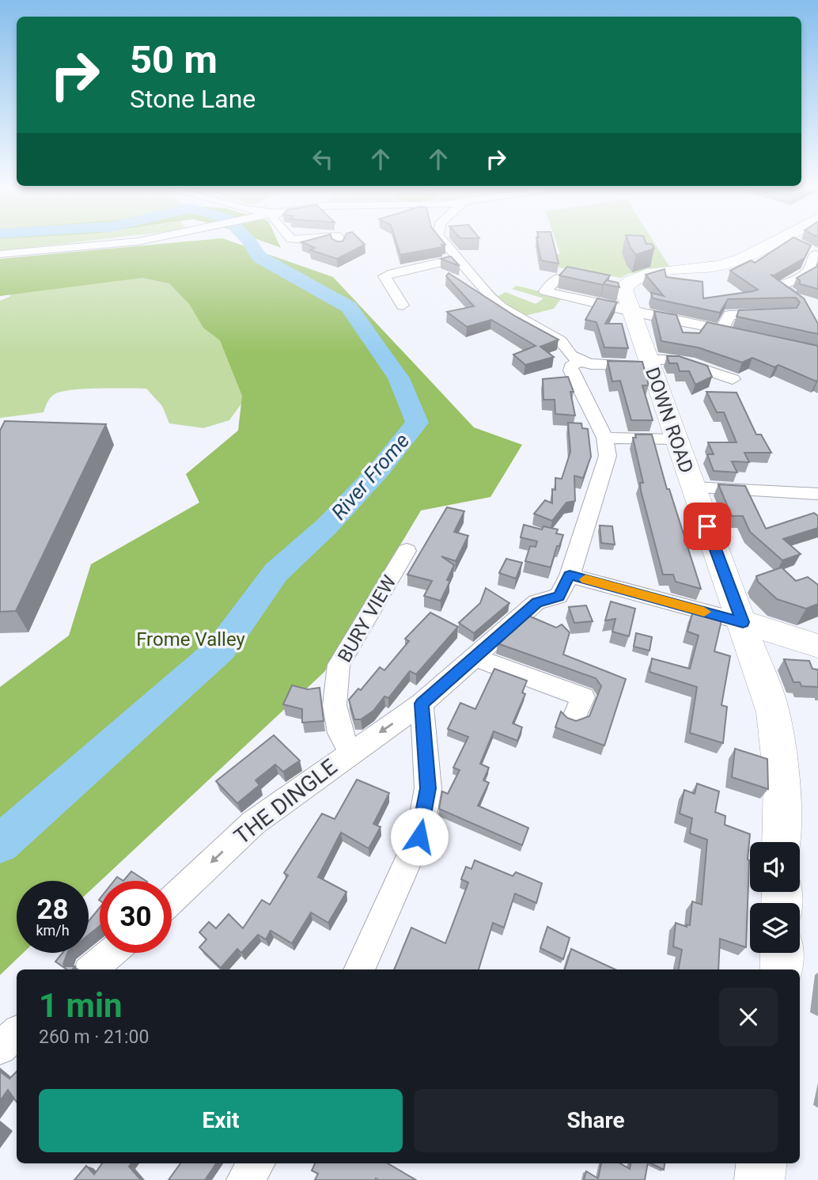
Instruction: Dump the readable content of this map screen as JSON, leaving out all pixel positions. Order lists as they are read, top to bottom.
{
  "streets": {
    "street": ["DOWN ROAD", "BURY VIEW", "THE DINGLE"]
  },
  "crossings": [
    ["BURY VIEW", "THE DINGLE"]
  ],
  "one_way": ["THE DINGLE"],
  "water": ["River Frome"],
  "parks": ["Frome Valley"],
  "page": {
    "turn": ["50 m", "Stone Lane"],
    "speed": "28 km/h",
    "limit": "30",
    "heading": ["1 min", "260 m · 21:00"],
    "buttons": ["Exit", "Share"]
  }
}
